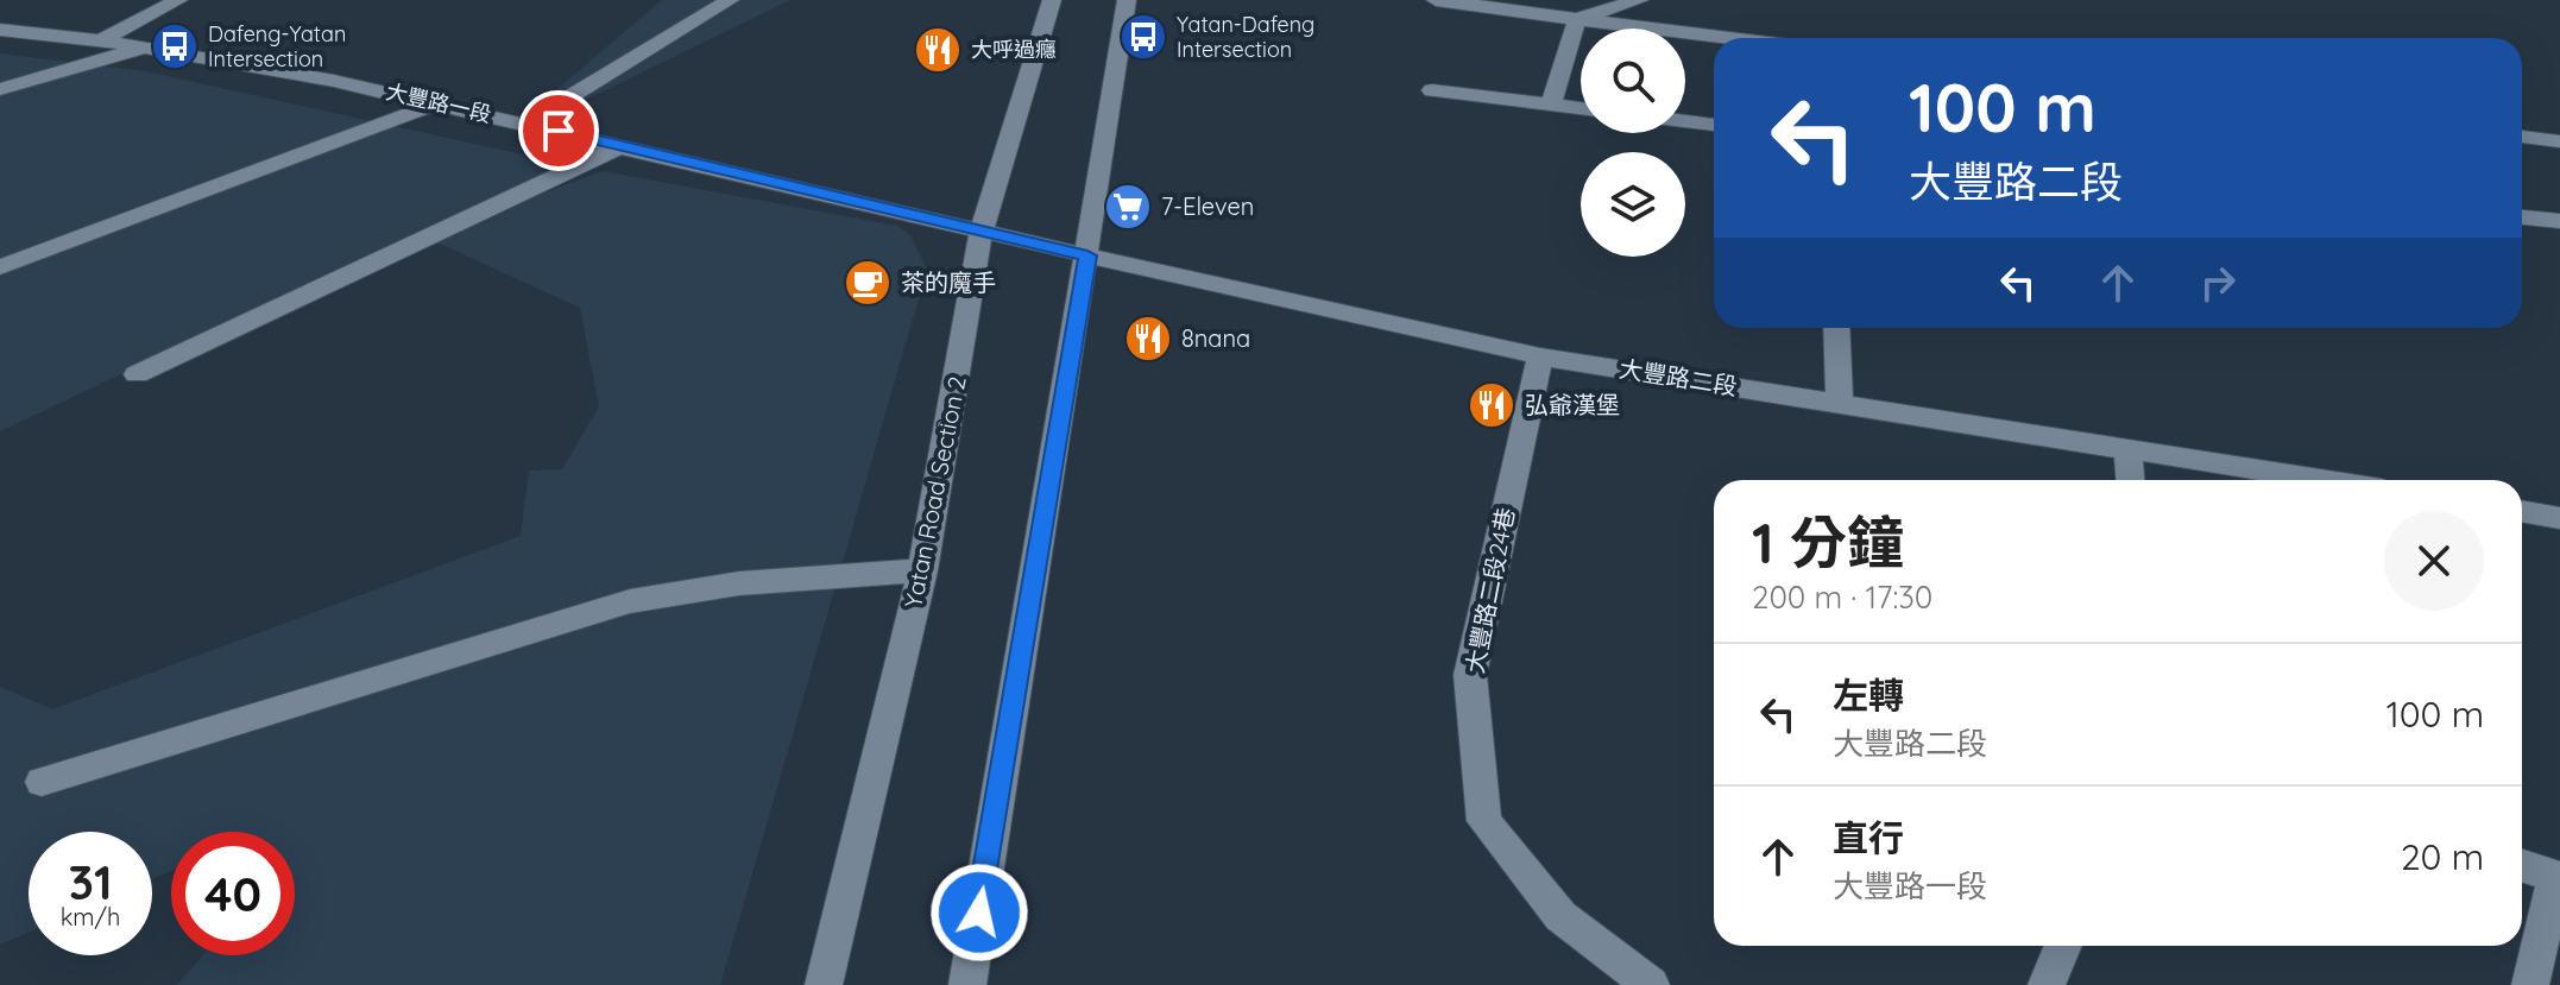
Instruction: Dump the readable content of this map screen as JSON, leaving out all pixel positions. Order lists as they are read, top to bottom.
{
  "streets": {
    "street": [
      "大豐路一段",
      "大豐路二段",
      "Yatan Road Section 2",
      "大豐路二段24巷"
    ]
  },
  "crossings": [
    ["大豐路一段", "大豐路二段"],
    ["大豐路一段", "Yatan Road Section 2"],
    ["大豐路二段", "Yatan Road Section 2"],
    ["大豐路二段", "大豐路二段24巷"]
  ],
  "places": {
    "bus stop": ["Yatan-Dafeng Intersection", "Dafeng-Yatan Intersection"],
    "restaurant": ["大呼過癮", "8nana", "弘爺漢堡"],
    "supermarket": ["7-Eleven"],
    "cafe": ["茶的魔手"]
  },
  "page": {
    "turn": ["100 m", "大豐路二段"],
    "heading": ["1 分鐘", "200 m · 17:30"],
    "list": [
      {
        "name": "左轉",
        "note": "大豐路二段",
        "value": "100 m"
      },
      {
        "name": "直行",
        "note": "大豐路一段",
        "value": "20 m"
      }
    ],
    "speed": "31 km/h",
    "limit": "40"
  }
}
